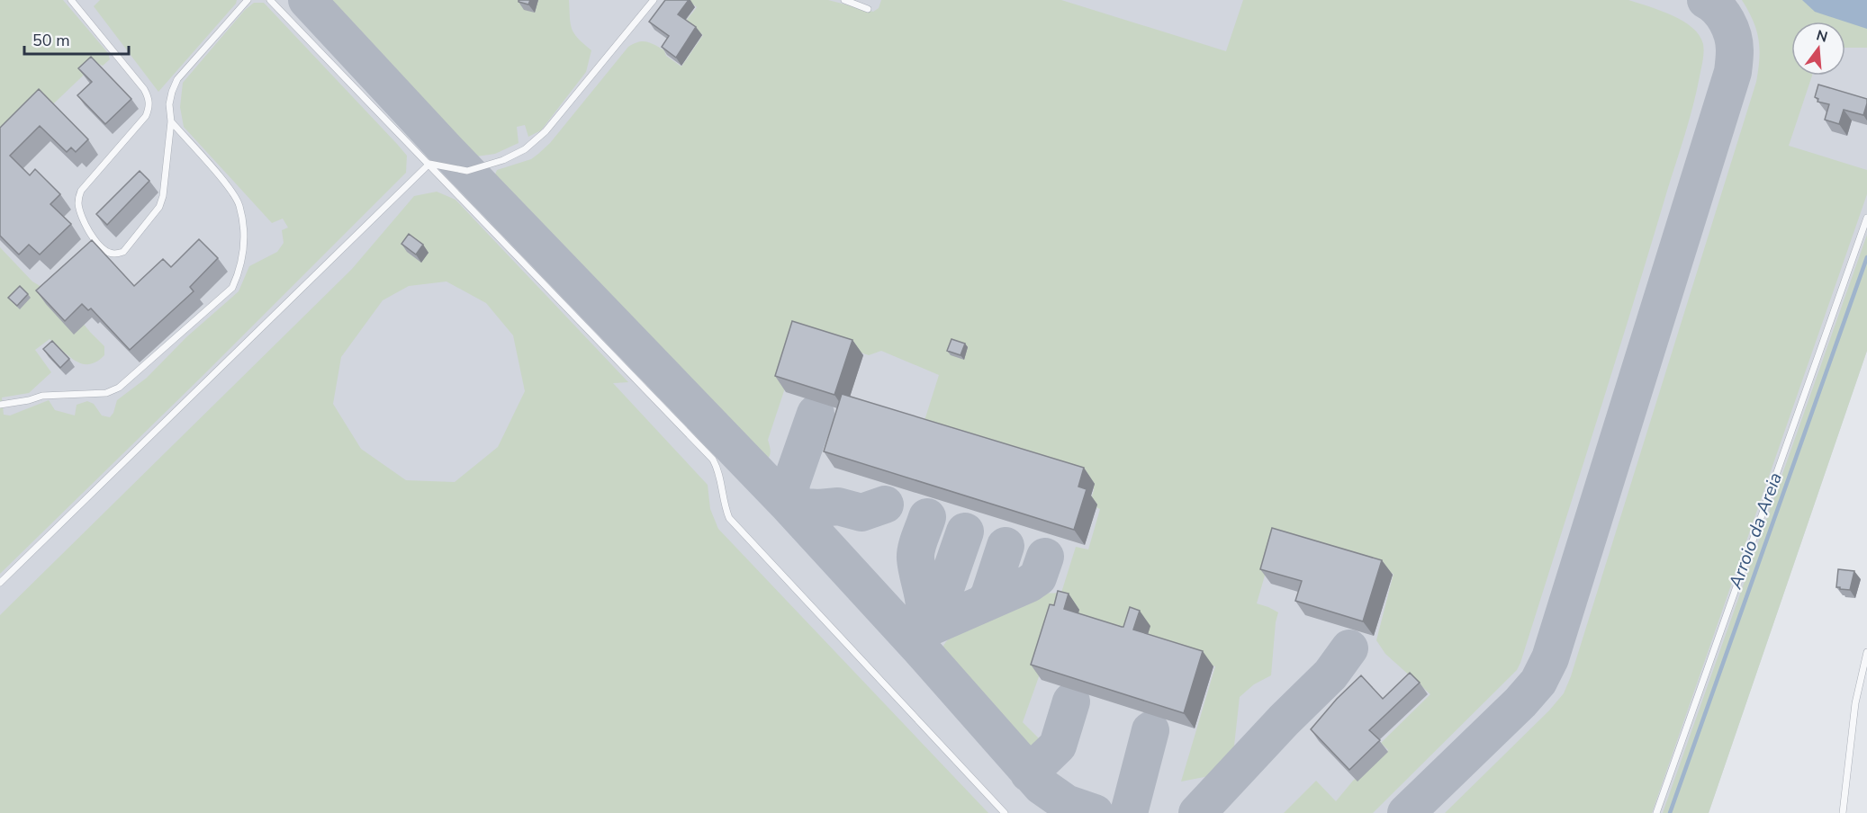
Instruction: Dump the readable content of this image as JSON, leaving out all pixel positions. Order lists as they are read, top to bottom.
{
  "water": ["Arroio da Areia"],
  "scale_bar": "50 m",
  "north": "top"
}
